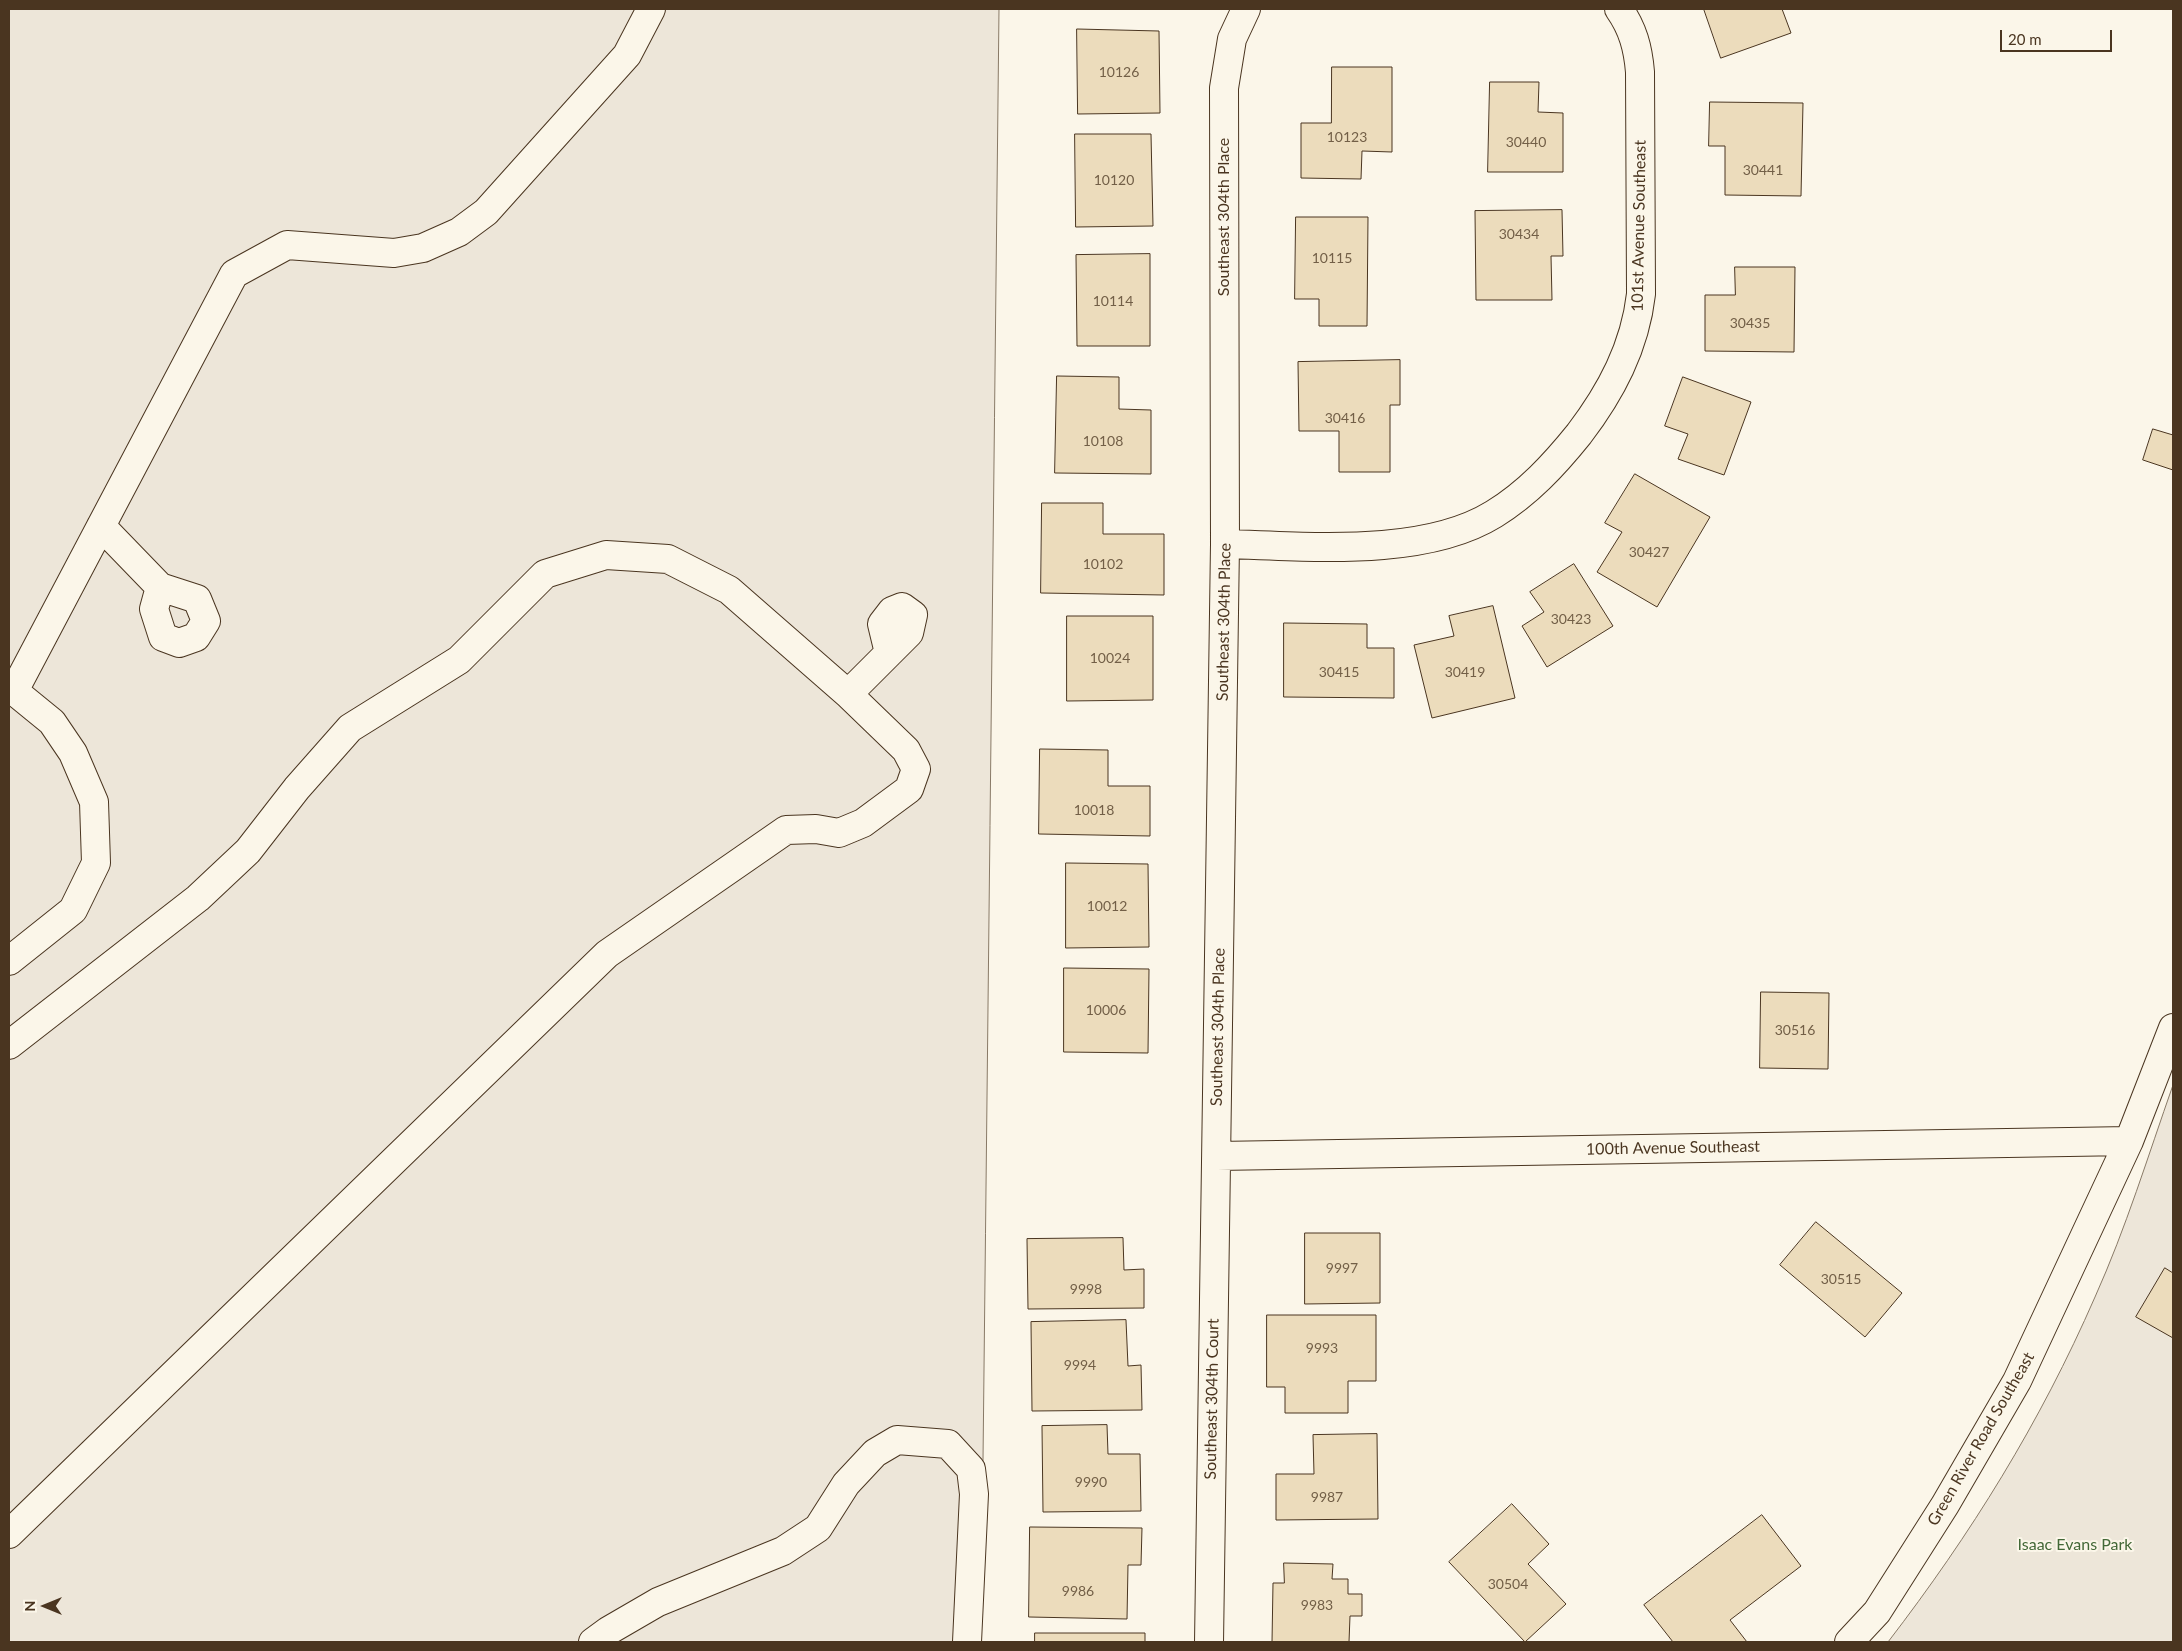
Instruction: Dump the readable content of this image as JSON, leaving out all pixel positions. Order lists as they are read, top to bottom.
{
  "streets": {
    "street": [
      "Southeast 304th Place",
      "101st Avenue Southeast",
      "100th Avenue Southeast",
      "Southeast 304th Court",
      "Green River Road Southeast"
    ]
  },
  "crossings": [
    ["Southeast 304th Place", "101st Avenue Southeast"],
    ["Southeast 304th Place", "100th Avenue Southeast"],
    ["Southeast 304th Place", "Southeast 304th Court"],
    ["100th Avenue Southeast", "Southeast 304th Court"],
    ["100th Avenue Southeast", "Green River Road Southeast"]
  ],
  "parks": ["Isaac Evans Park"],
  "house_numbers": [
    "10126",
    "10123",
    "30440",
    "30441",
    "10120",
    "30434",
    "10115",
    "10114",
    "30435",
    "30416",
    "10108",
    "30427",
    "10102",
    "30423",
    "10024",
    "30415",
    "30419",
    "10018",
    "10012",
    "10006",
    "30516",
    "9997",
    "30515",
    "9998",
    "9993",
    "9994",
    "9990",
    "9987",
    "30504",
    "9986",
    "9983"
  ],
  "scale_bar": "20 m",
  "north": "left"
}
